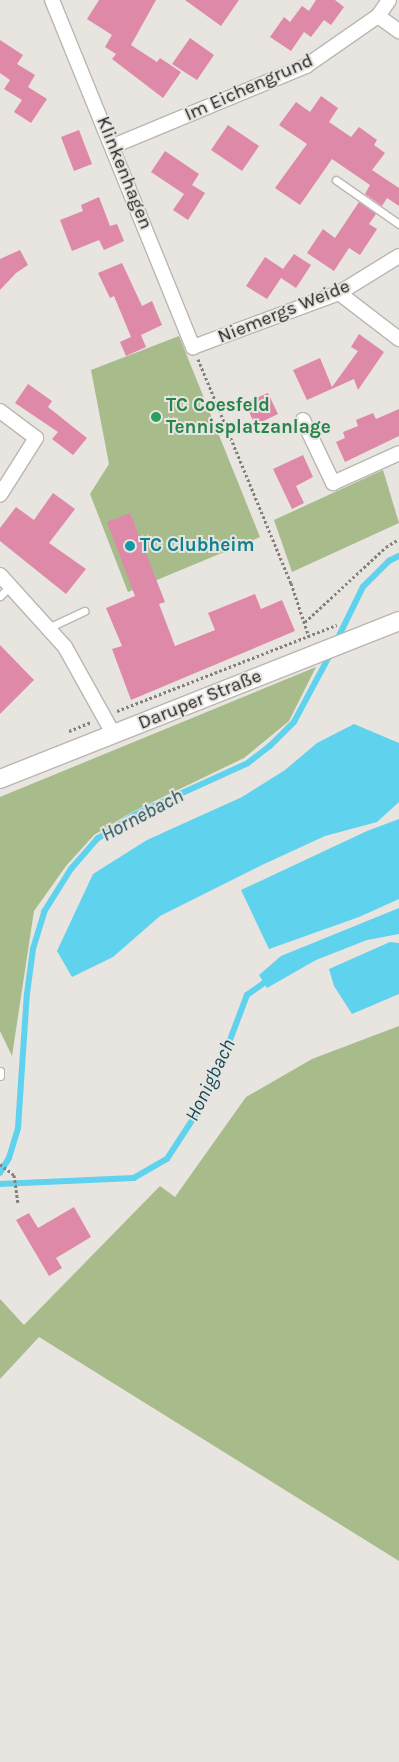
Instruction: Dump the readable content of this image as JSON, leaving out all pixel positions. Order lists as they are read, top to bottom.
{
  "streets": {
    "street": [
      "Im Eichengrund",
      "Klinkenhagen",
      "Niemergs Weide",
      "Daruper Straße"
    ]
  },
  "crossings": [
    ["Im Eichengrund", "Klinkenhagen"],
    ["Klinkenhagen", "Niemergs Weide"]
  ],
  "water": ["Hornebach", "Honigbach"],
  "places": ["TC Coesfeld Tennisplatzanlage", "TC Clubheim"]
}
